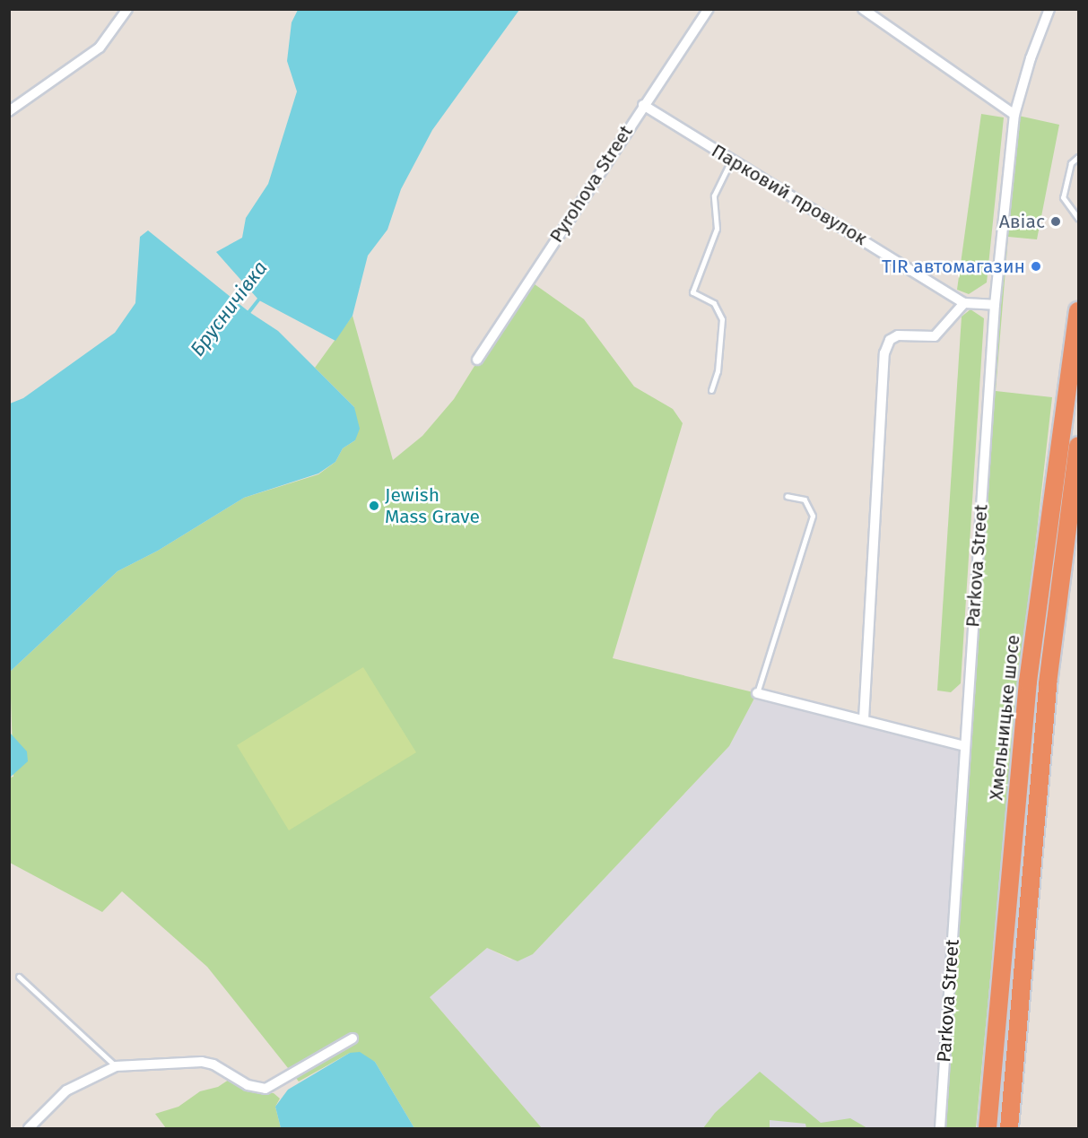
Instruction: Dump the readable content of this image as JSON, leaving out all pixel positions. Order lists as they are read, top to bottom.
{
  "streets": {
    "highway": ["Хмельницьке шосе"],
    "street": ["Pyrohova Street", "Парковий провулок", "Parkova Street"]
  },
  "crossings": [
    ["Pyrohova Street", "Парковий провулок"],
    ["Парковий провулок", "Parkova Street"]
  ],
  "water": ["Брусничівка"],
  "places": ["Авіас", "TIR автомагазин", "Jewish Mass Grave"]
}
